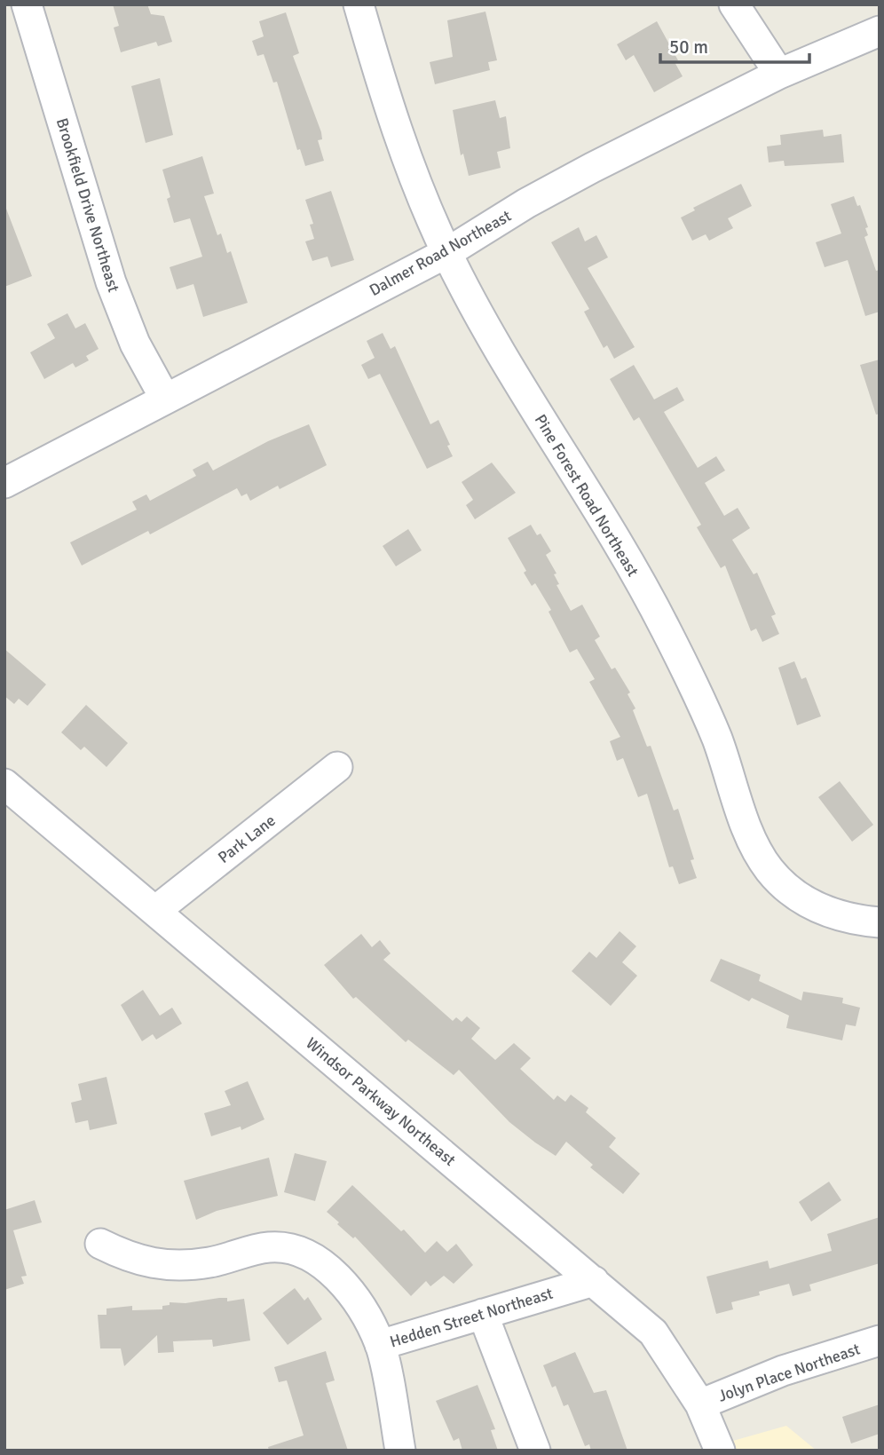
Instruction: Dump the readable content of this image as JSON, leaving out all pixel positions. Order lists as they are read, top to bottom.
{
  "streets": {
    "street": [
      "Brookfield Drive Northeast",
      "Dalmer Road Northeast",
      "Pine Forest Road Northeast",
      "Park Lane",
      "Windsor Parkway Northeast",
      "Hedden Street Northeast",
      "Jolyn Place Northeast"
    ]
  },
  "crossings": [
    ["Brookfield Drive Northeast", "Dalmer Road Northeast"],
    ["Dalmer Road Northeast", "Pine Forest Road Northeast"],
    ["Park Lane", "Windsor Parkway Northeast"],
    ["Windsor Parkway Northeast", "Hedden Street Northeast"],
    ["Windsor Parkway Northeast", "Jolyn Place Northeast"]
  ],
  "scale_bar": "50 m"
}
